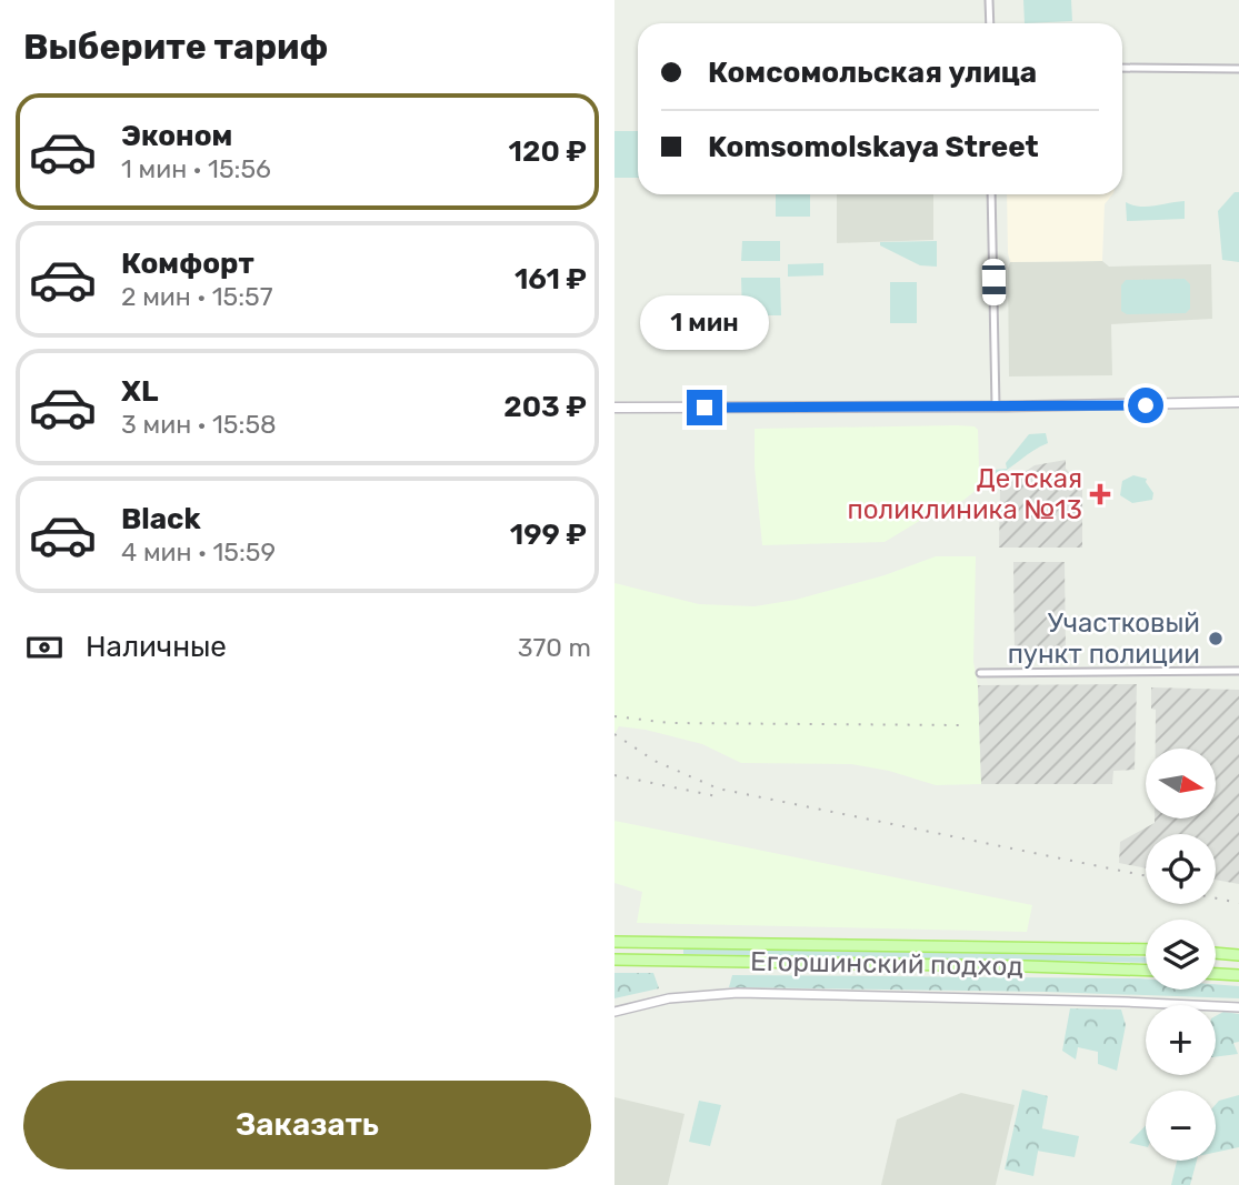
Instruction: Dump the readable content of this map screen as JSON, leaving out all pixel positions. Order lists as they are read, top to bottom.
{
  "streets": {
    "main road": ["Егоршинский подход"]
  },
  "places": {
    "health": ["Детская поликлиника №13"],
    "other": ["Участковый пункт полиции"]
  },
  "north": "right",
  "page": {
    "heading": "Выберите тариф",
    "banner": ["Комсомольская улица", "Komsomolskaya Street"],
    "list": [
      {
        "name": "Эконом",
        "note": "1 мин · 15:56",
        "value": "120 ₽"
      },
      {
        "name": "Комфорт",
        "note": "2 мин · 15:57",
        "value": "161 ₽"
      },
      {
        "name": "XL",
        "note": "3 мин · 15:58",
        "value": "203 ₽"
      },
      {
        "name": "Black",
        "note": "4 мин · 15:59",
        "value": "199 ₽"
      }
    ],
    "bubble": "1 мин",
    "pay": ["Наличные", "370 m"],
    "map_buttons": ["+", "−"],
    "buttons": "Заказать"
  }
}
